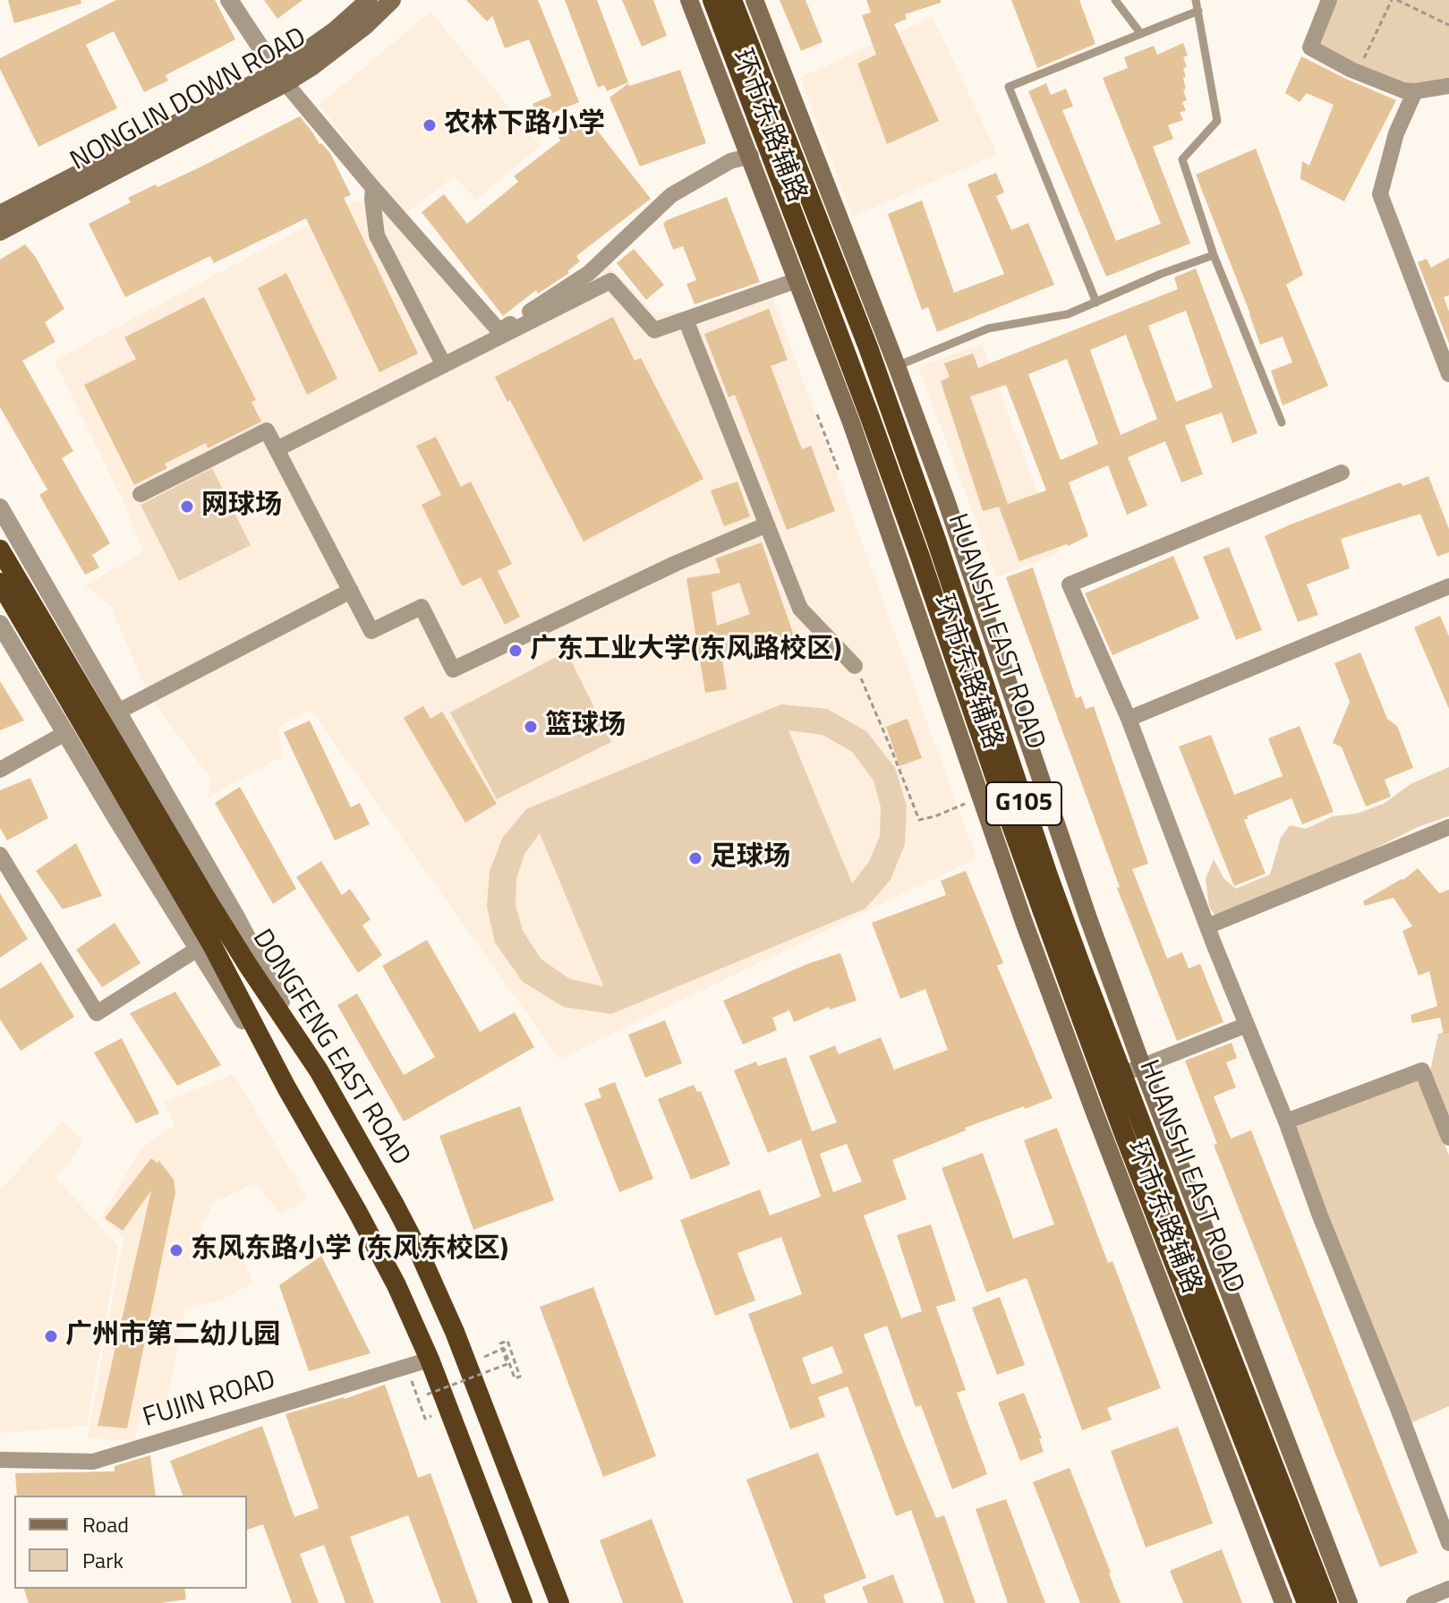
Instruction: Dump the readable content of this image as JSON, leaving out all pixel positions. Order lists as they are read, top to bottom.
{
  "streets": {
    "highway": ["HUANSHI EAST ROAD", "G105", "DONGFENG EAST ROAD"],
    "main road": ["NONGLIN DOWN ROAD", "环市东路辅路"],
    "street": ["FUJIN ROAD"]
  },
  "crossings": [
    ["DONGFENG EAST ROAD", "FUJIN ROAD"]
  ],
  "places": [
    "农林下路小学",
    "网球场",
    "广东工业大学(东风路校区)",
    "篮球场",
    "足球场",
    "东风东路小学 (东风东校区)",
    "广州市第二幼儿园"
  ],
  "legend": ["Road", "Park"]
}
